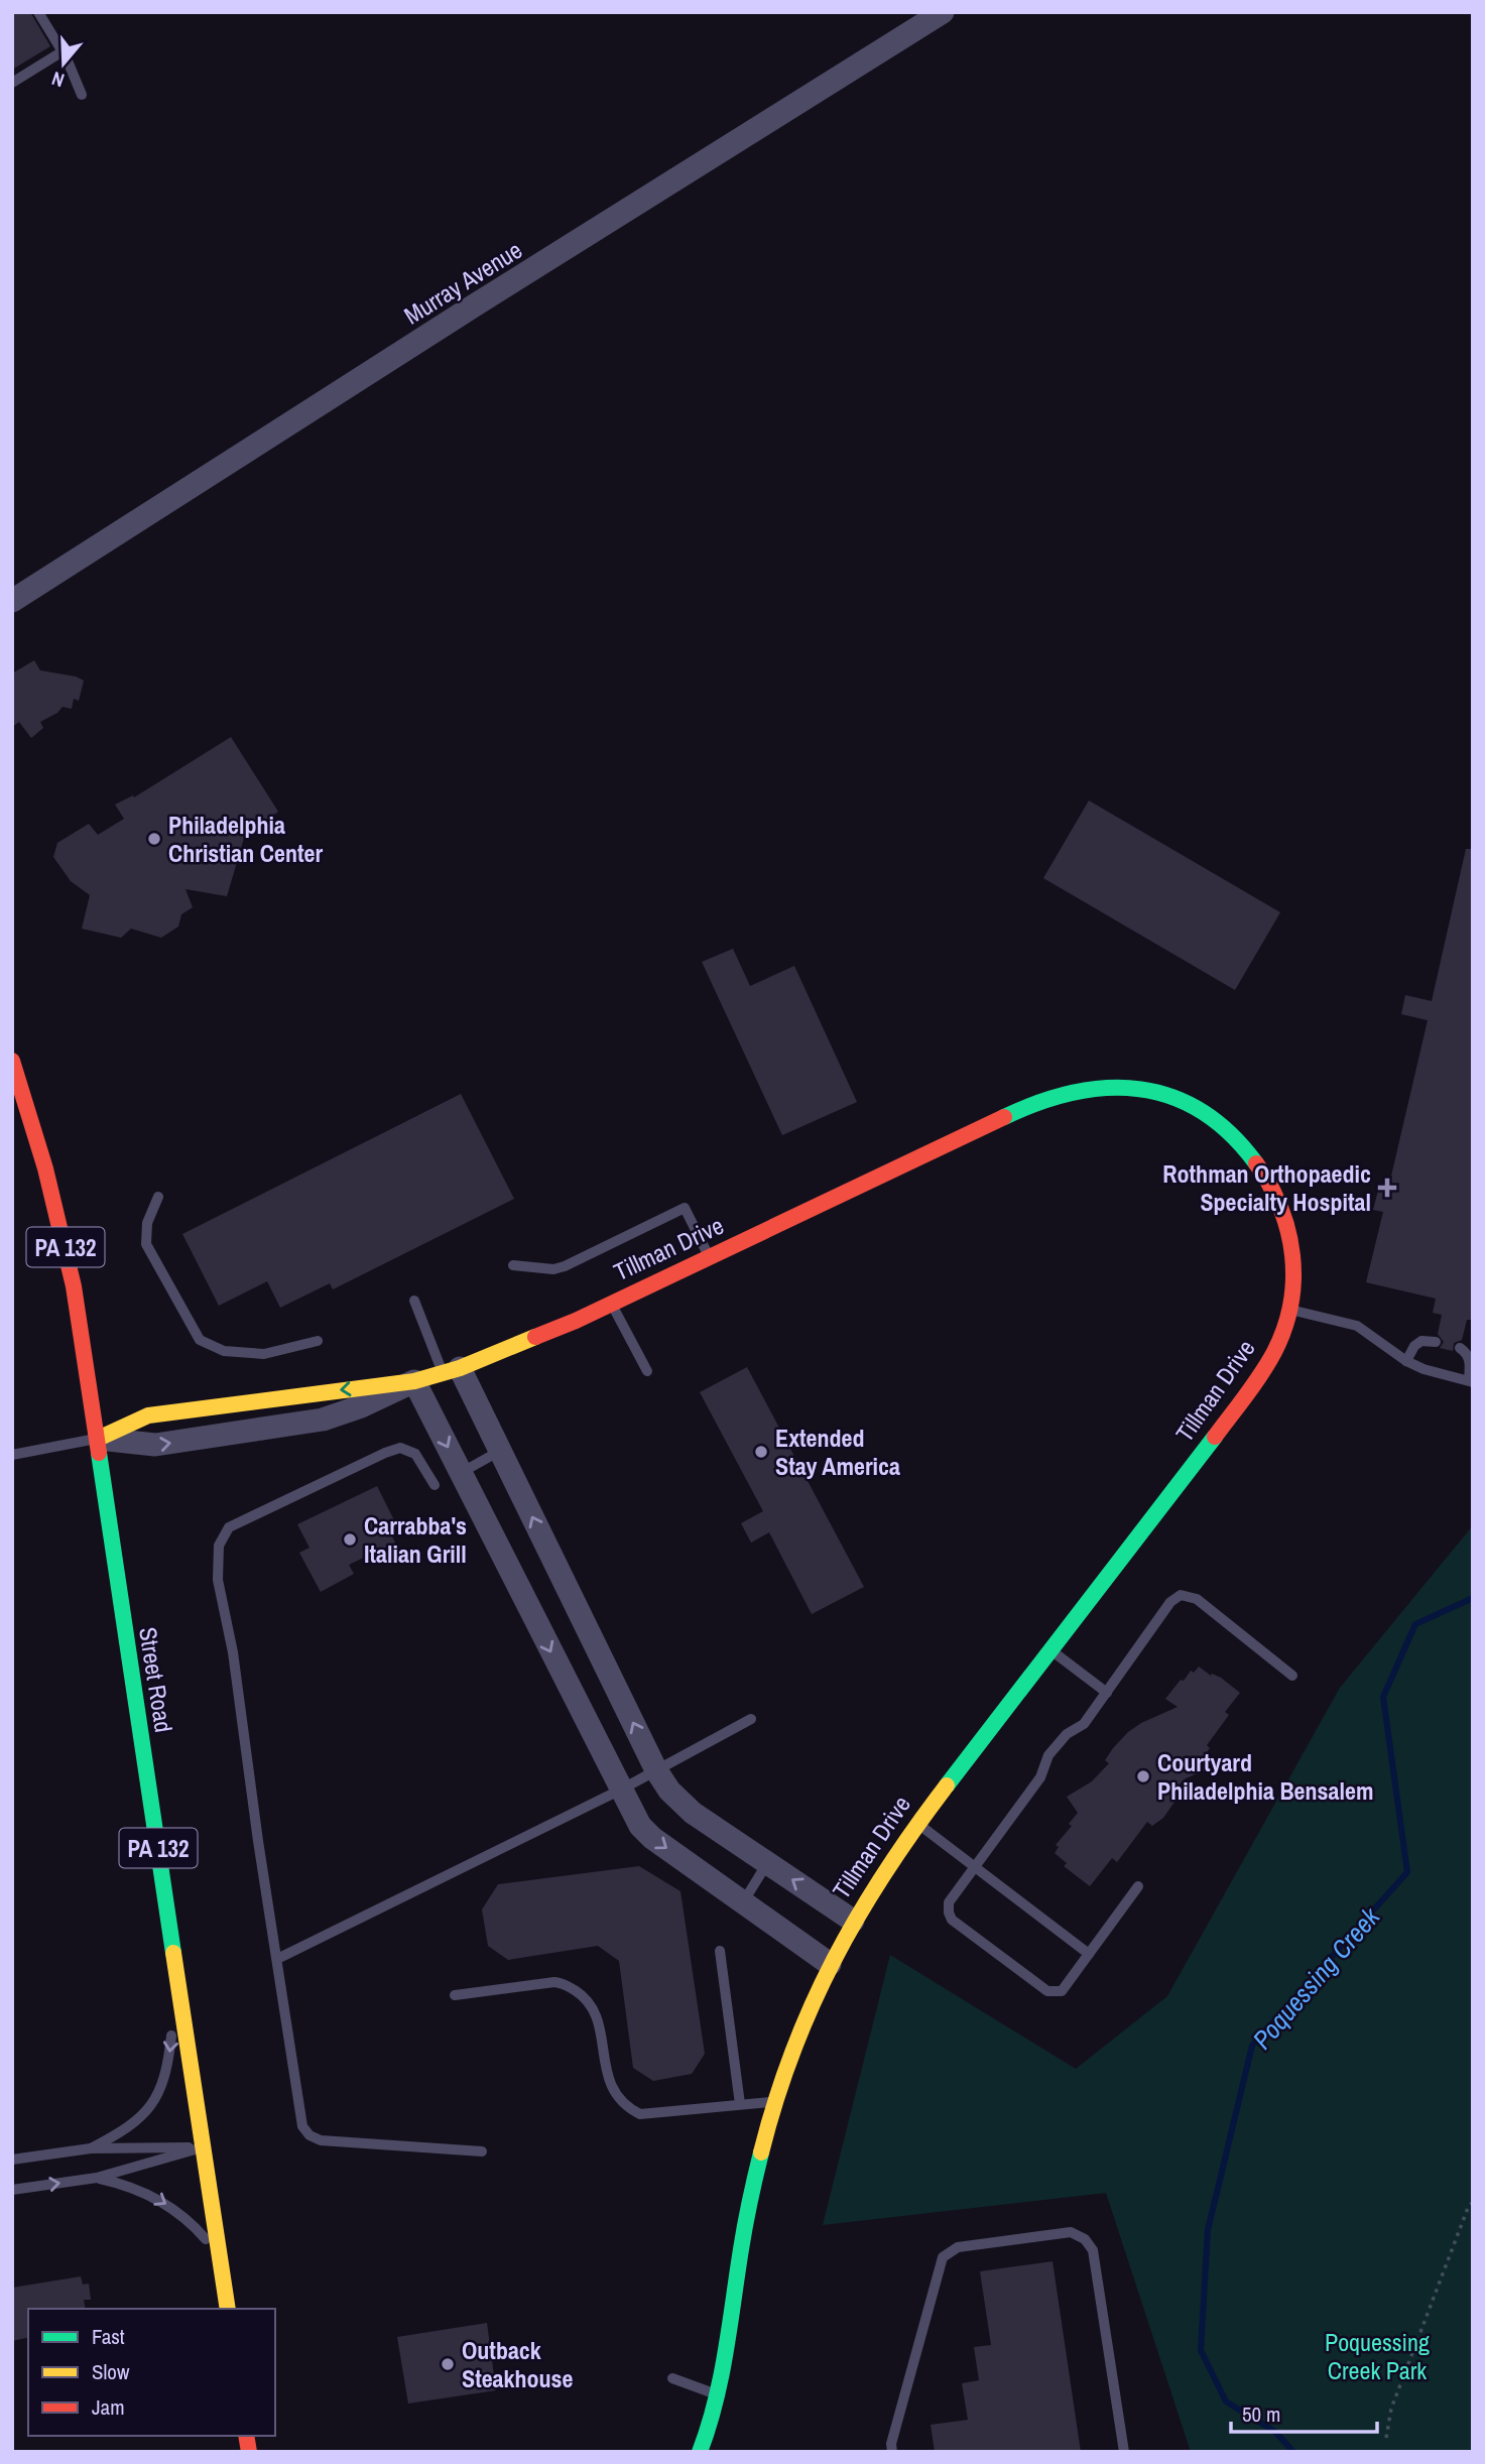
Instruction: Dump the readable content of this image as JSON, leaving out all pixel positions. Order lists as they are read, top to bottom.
{
  "streets": {
    "street": [
      "Murray Avenue",
      "PA 132",
      "Tillman Drive",
      "Street Road"
    ]
  },
  "crossings": [
    ["Tillman Drive", "Street Road"]
  ],
  "water": ["Poquessing Creek"],
  "parks": ["Poquessing Creek Park"],
  "places": {
    "other": [
      "Philadelphia Christian Center",
      "Extended Stay America",
      "Carrabba's Italian Grill",
      "Courtyard Philadelphia Bensalem",
      "Outback Steakhouse"
    ],
    "health": ["Rothman Orthopaedic Specialty Hospital"]
  },
  "legend": ["Fast", "Slow", "Jam"],
  "scale_bar": "50 m",
  "north": "bottom"
}
